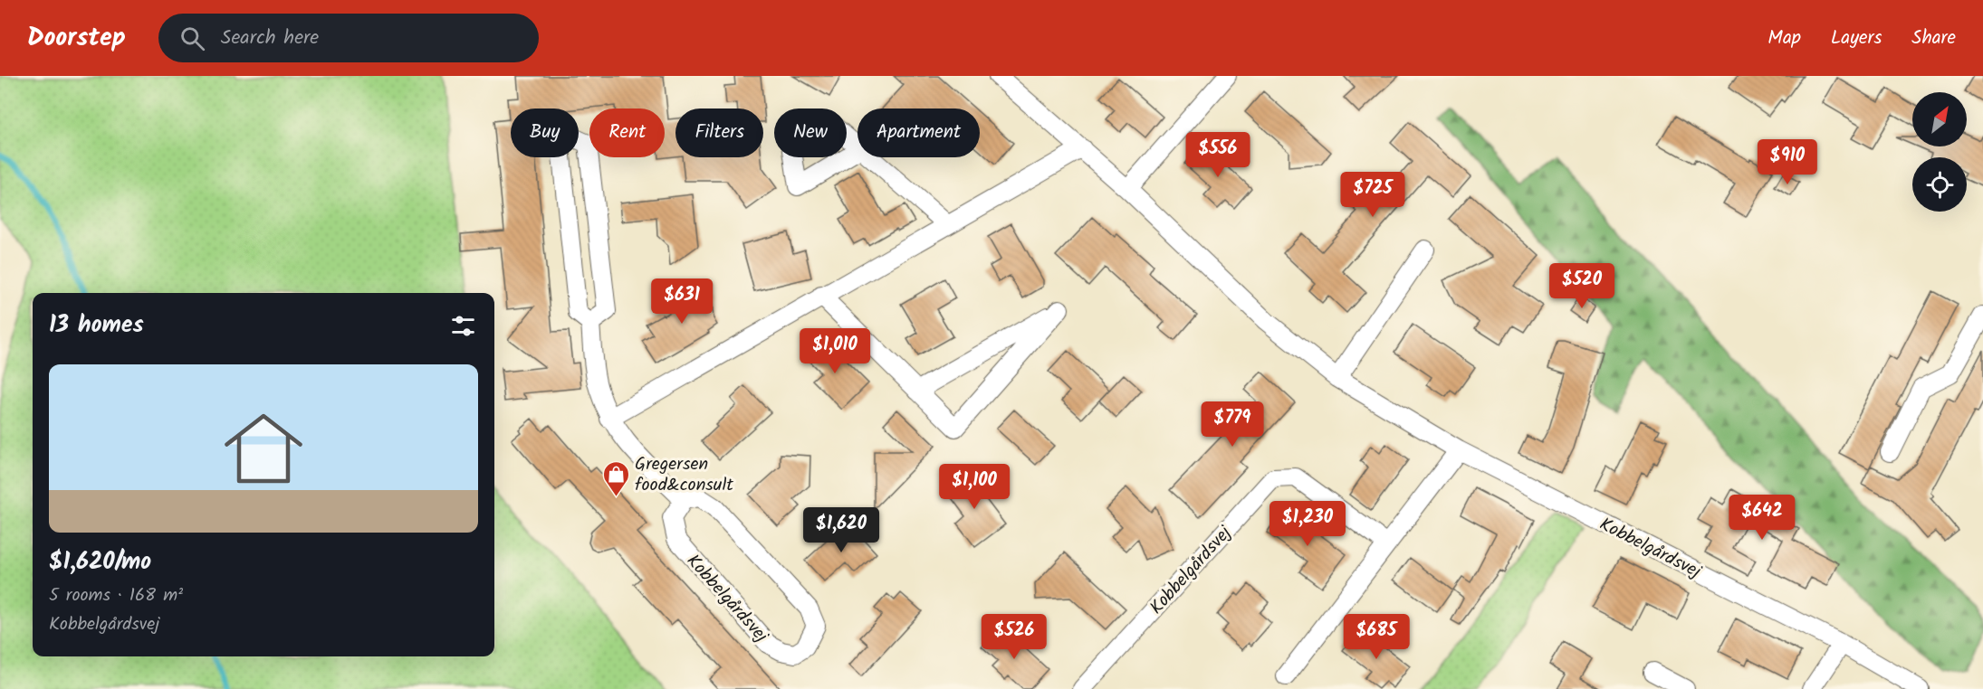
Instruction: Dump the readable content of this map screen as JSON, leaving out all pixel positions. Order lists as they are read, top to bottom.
{
  "streets": {
    "street": ["Kobbelgårdsvej"]
  },
  "places": {
    "shop": ["Gregersen food&consult"]
  },
  "north": "top right",
  "page": {
    "header": "Doorstep",
    "search": "Search here",
    "nav": ["Map", "Layers", "Share"],
    "chip": [
      "Buy",
      "Rent",
      "Filters",
      "New",
      "Apartment"
    ],
    "price": [
      "$556",
      "$910",
      "$725",
      "$520",
      "$631",
      "$1,010",
      "$779",
      "$1,100",
      "$642",
      "$1,230",
      "$1,620",
      "$526",
      "$685"
    ],
    "heading": "13 homes",
    "list": [
      {
        "name": "$1,620/mo",
        "note": "5 rooms · 168 m² · Kobbelgårdsvej"
      }
    ]
  }
}
